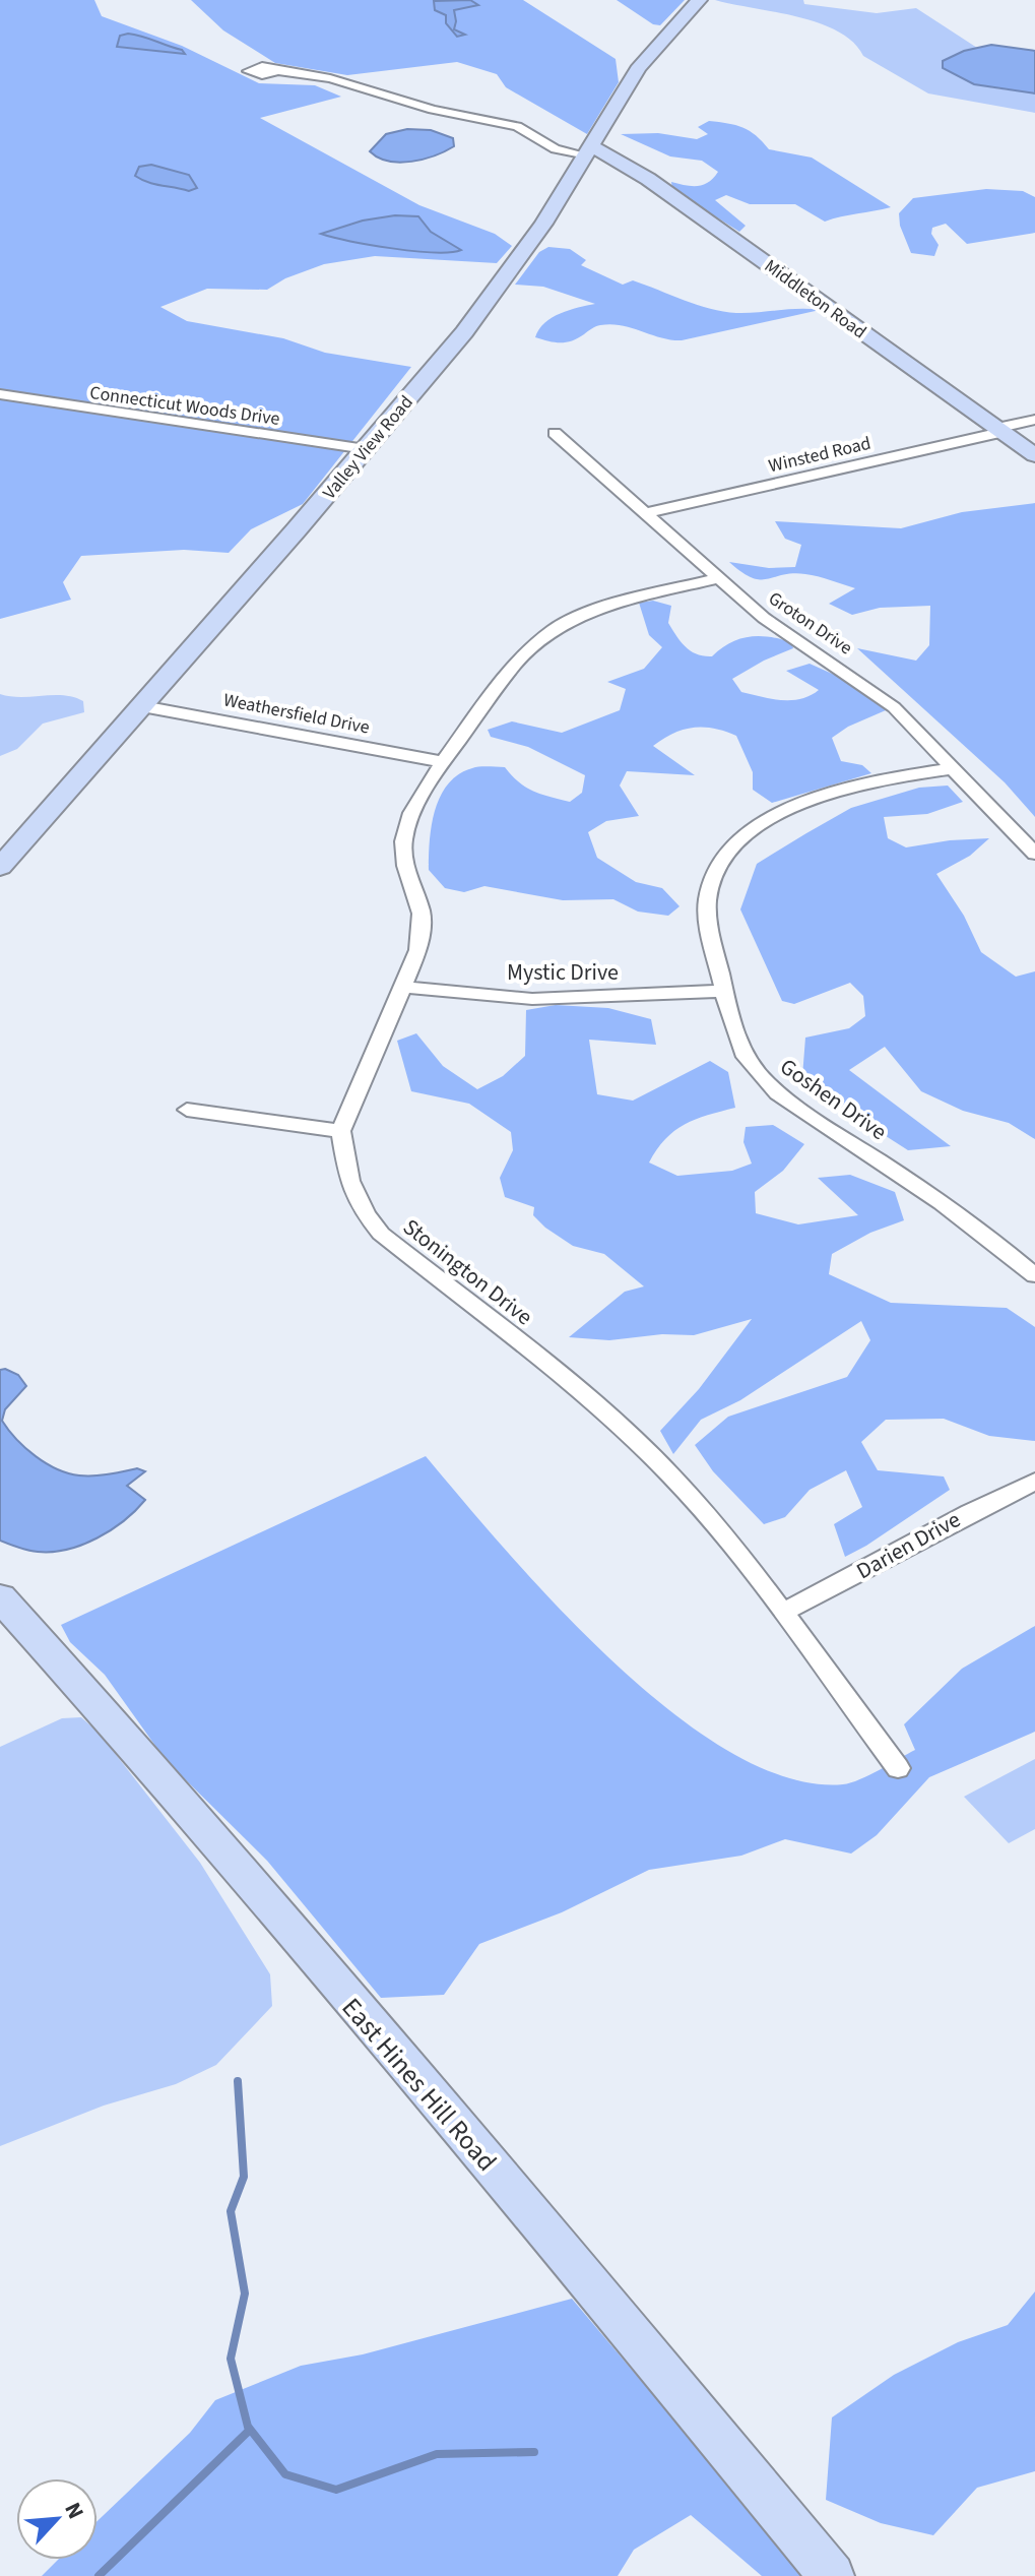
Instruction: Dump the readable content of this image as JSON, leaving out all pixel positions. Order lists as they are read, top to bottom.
{
  "streets": {
    "main road": ["Middleton Road", "Valley View Road", "East Hines Hill Road"],
    "street": [
      "Connecticut Woods Drive",
      "Winsted Road",
      "Groton Drive",
      "Weathersfield Drive",
      "Mystic Drive",
      "Goshen Drive",
      "Stonington Drive",
      "Darien Drive"
    ]
  },
  "crossings": [
    ["Middleton Road", "Valley View Road"],
    ["Middleton Road", "Winsted Road"],
    ["Connecticut Woods Drive", "Valley View Road"],
    ["Valley View Road", "Weathersfield Drive"],
    ["Winsted Road", "Groton Drive"],
    ["Groton Drive", "Goshen Drive"],
    ["Mystic Drive", "Goshen Drive"],
    ["Stonington Drive", "Darien Drive"]
  ],
  "north": "top right"
}
